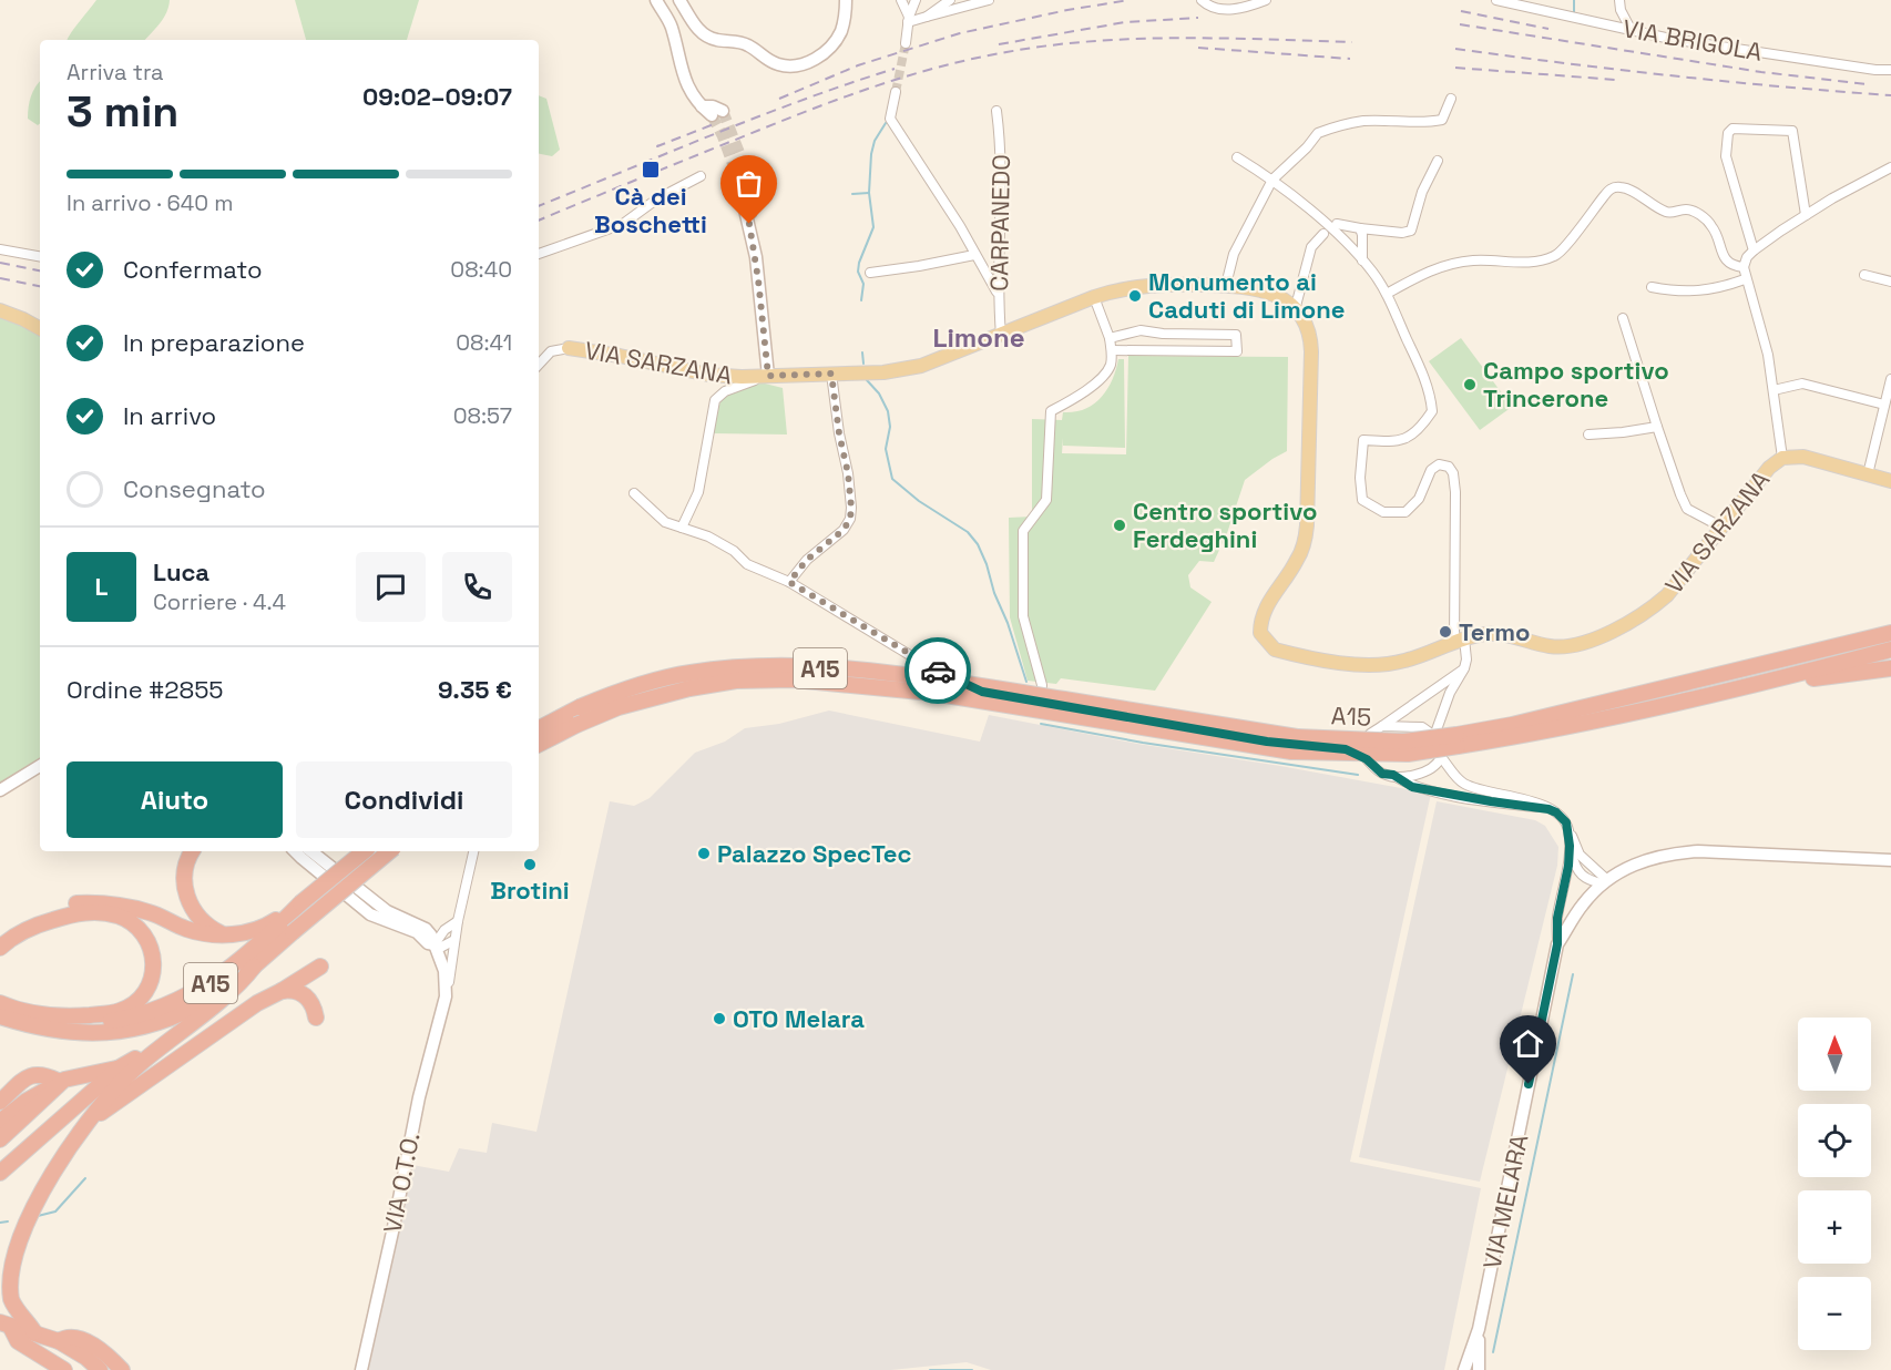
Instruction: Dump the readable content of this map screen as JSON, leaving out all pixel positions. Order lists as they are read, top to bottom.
{
  "streets": {
    "highway": ["A15"],
    "main road": ["VIA SARZANA"],
    "street": [
      "VIA BRIGOLA",
      "CARPANEDO",
      "VIA O.T.O.",
      "VIA MELARA"
    ]
  },
  "crossings": [
    ["CARPANEDO", "VIA SARZANA"]
  ],
  "districts": ["Limone"],
  "places": {
    "transit": ["Cà dei Boschetti"],
    "other": [
      "Monumento ai Caduti di Limone",
      "Campo sportivo Trincerone",
      "Centro sportivo Ferdeghini",
      "Termo",
      "Palazzo SpecTec",
      "Brotini",
      "OTO Melara"
    ]
  },
  "north": "top",
  "page": {
    "heading": ["3 min", "Arriva tra", "09:02–09:07"],
    "panel": [
      "Luca",
      "Corriere · 4.4",
      "Ordine #2855",
      "9.35 €"
    ],
    "bar": "In arrivo · 640 m",
    "list": [
      ["Confermato", "08:40"],
      ["In preparazione", "08:41"],
      ["In arrivo", "08:57"],
      "Consegnato"
    ],
    "round": "L",
    "buttons": ["Aiuto", "Condividi"],
    "map_buttons": ["+", "−"]
  }
}
